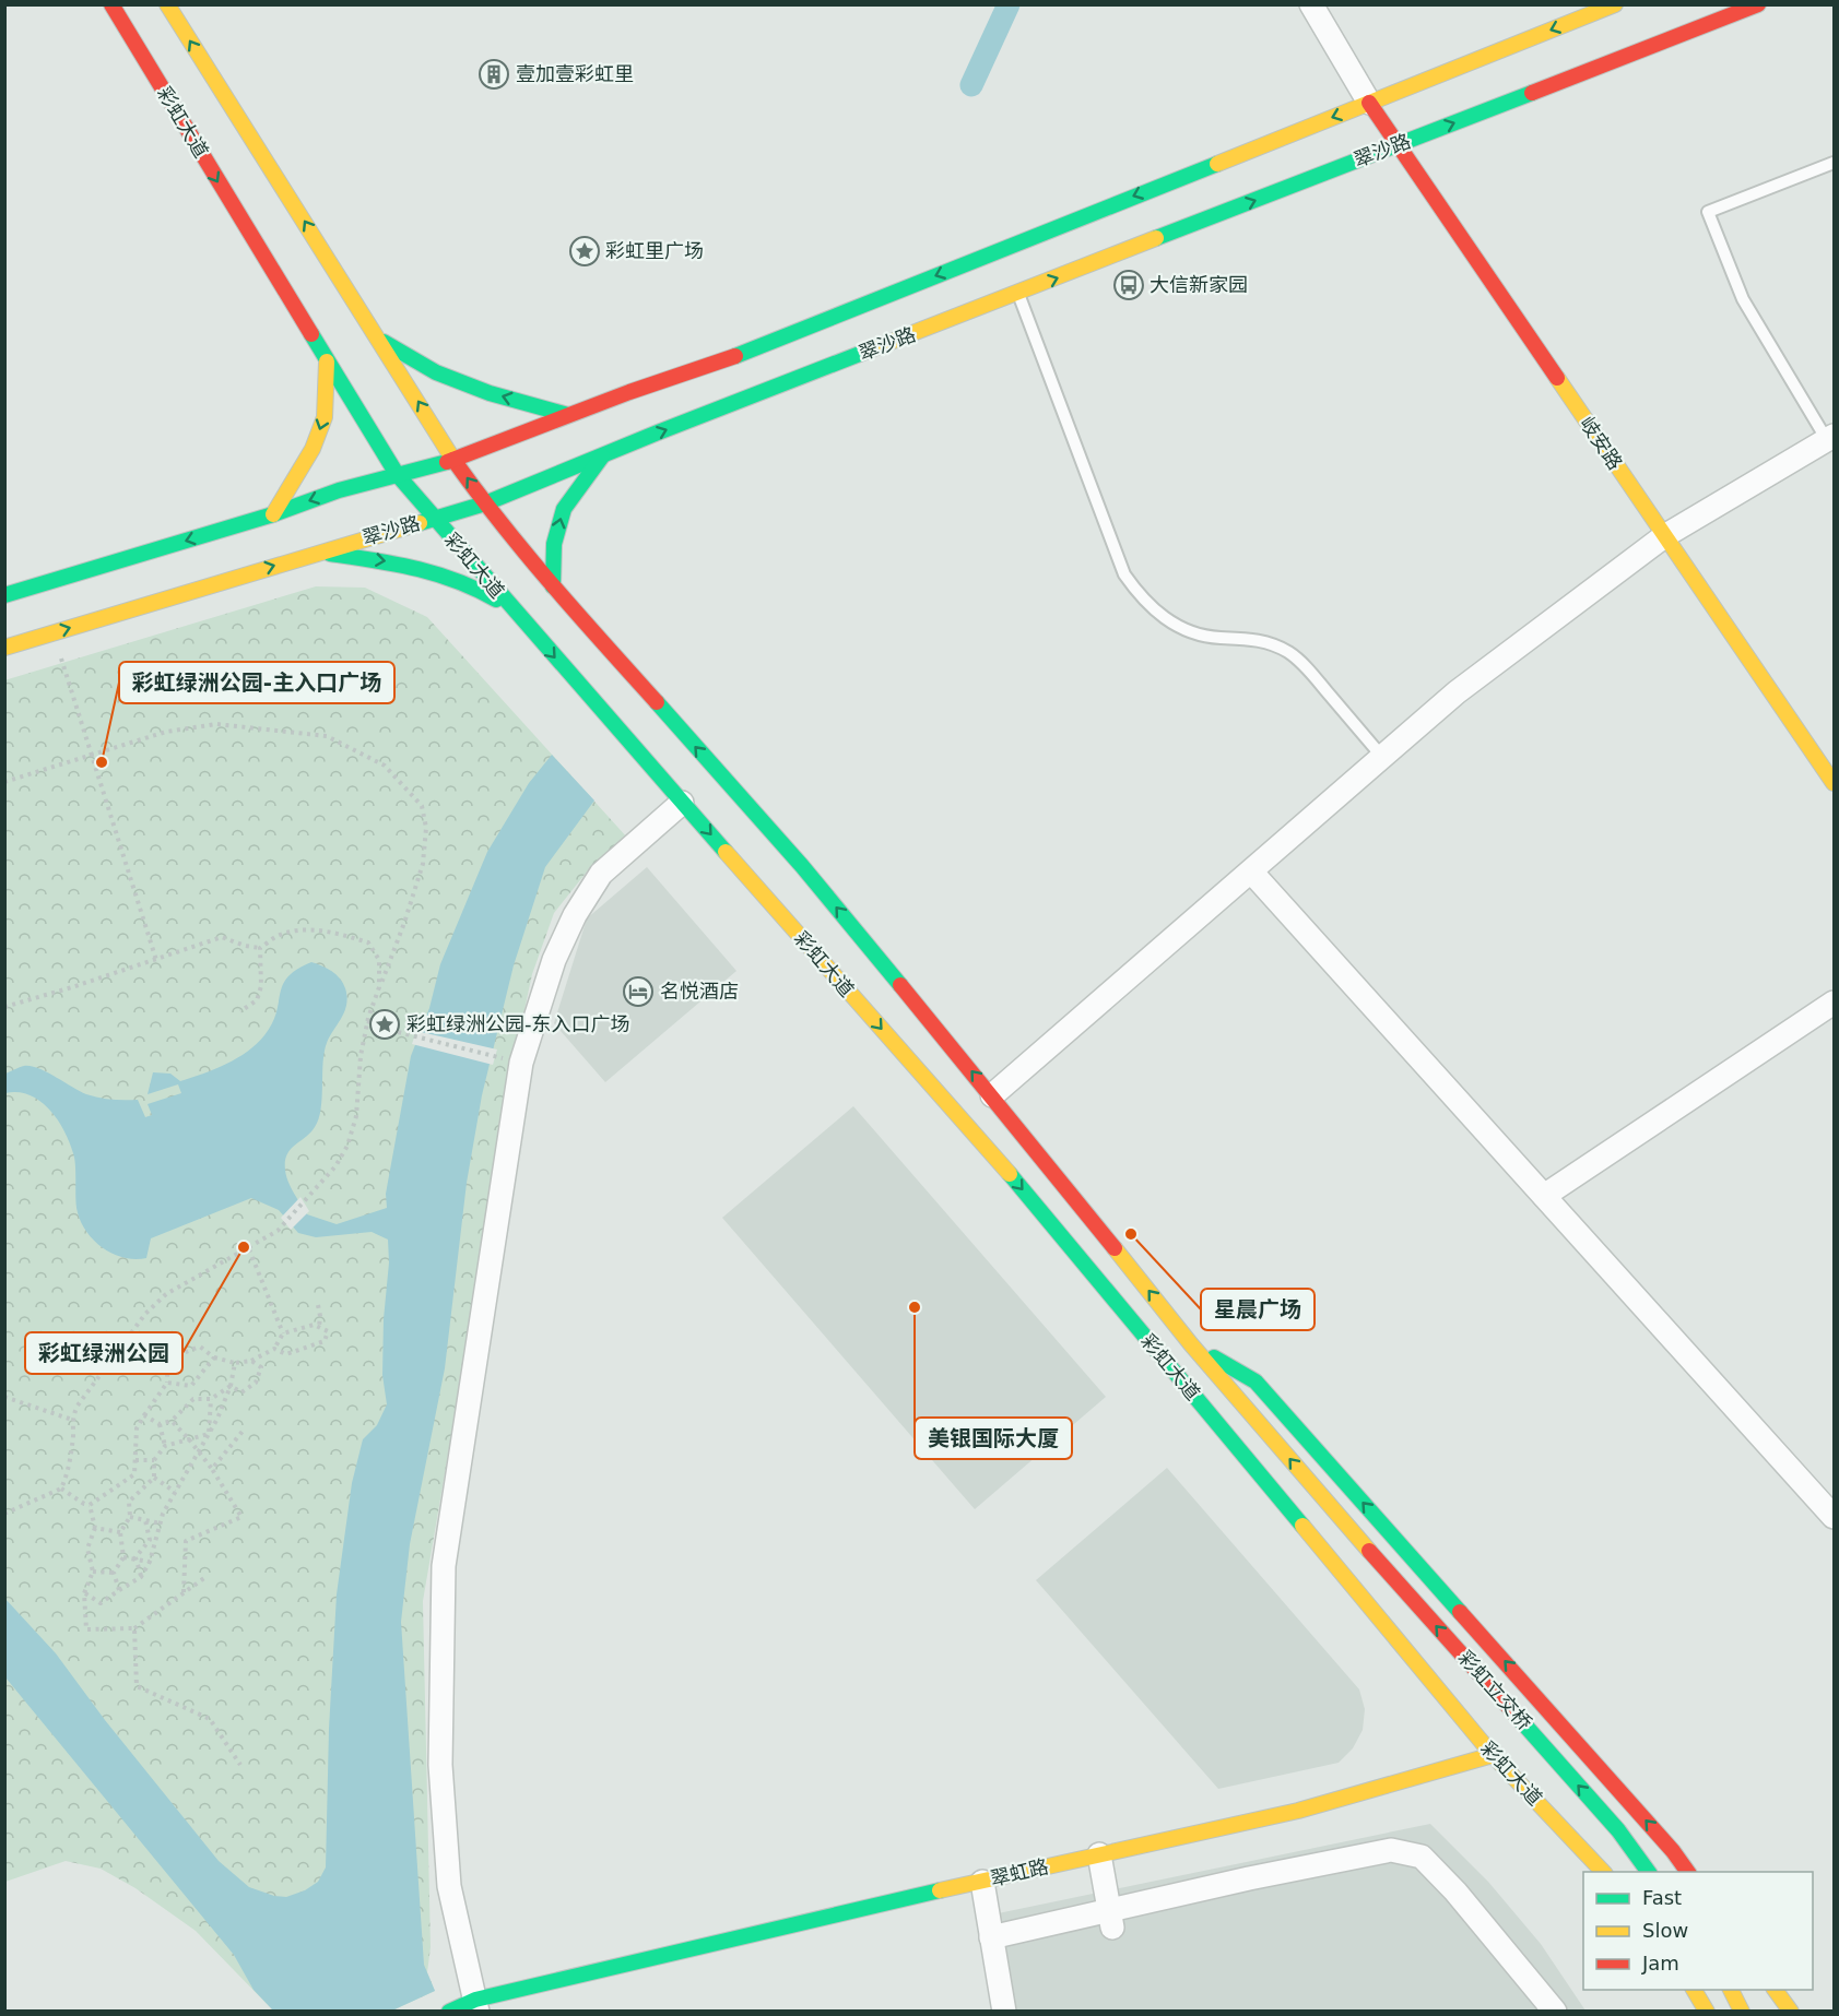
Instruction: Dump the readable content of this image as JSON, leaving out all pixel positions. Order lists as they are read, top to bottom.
{
  "streets": {
    "main road": [
      "彩虹大道",
      "翠沙路",
      "岐安路",
      "彩虹立交桥",
      "翠虹路"
    ]
  },
  "crossings": [
    ["彩虹大道", "翠沙路"],
    ["彩虹大道", "彩虹立交桥"],
    ["彩虹大道", "翠虹路"],
    ["翠沙路", "岐安路"]
  ],
  "places": {
    "building": ["壹加壹彩虹里"],
    "place": ["彩虹里广场", "彩虹绿洲公园-东入口广场"],
    "bus stop": ["大信新家园"],
    "other": [
      "彩虹绿洲公园-主入口广场",
      "星晨广场",
      "彩虹绿洲公园",
      "美银国际大厦"
    ],
    "hotel": ["名悦酒店"]
  },
  "legend": ["Fast", "Slow", "Jam"]
}
